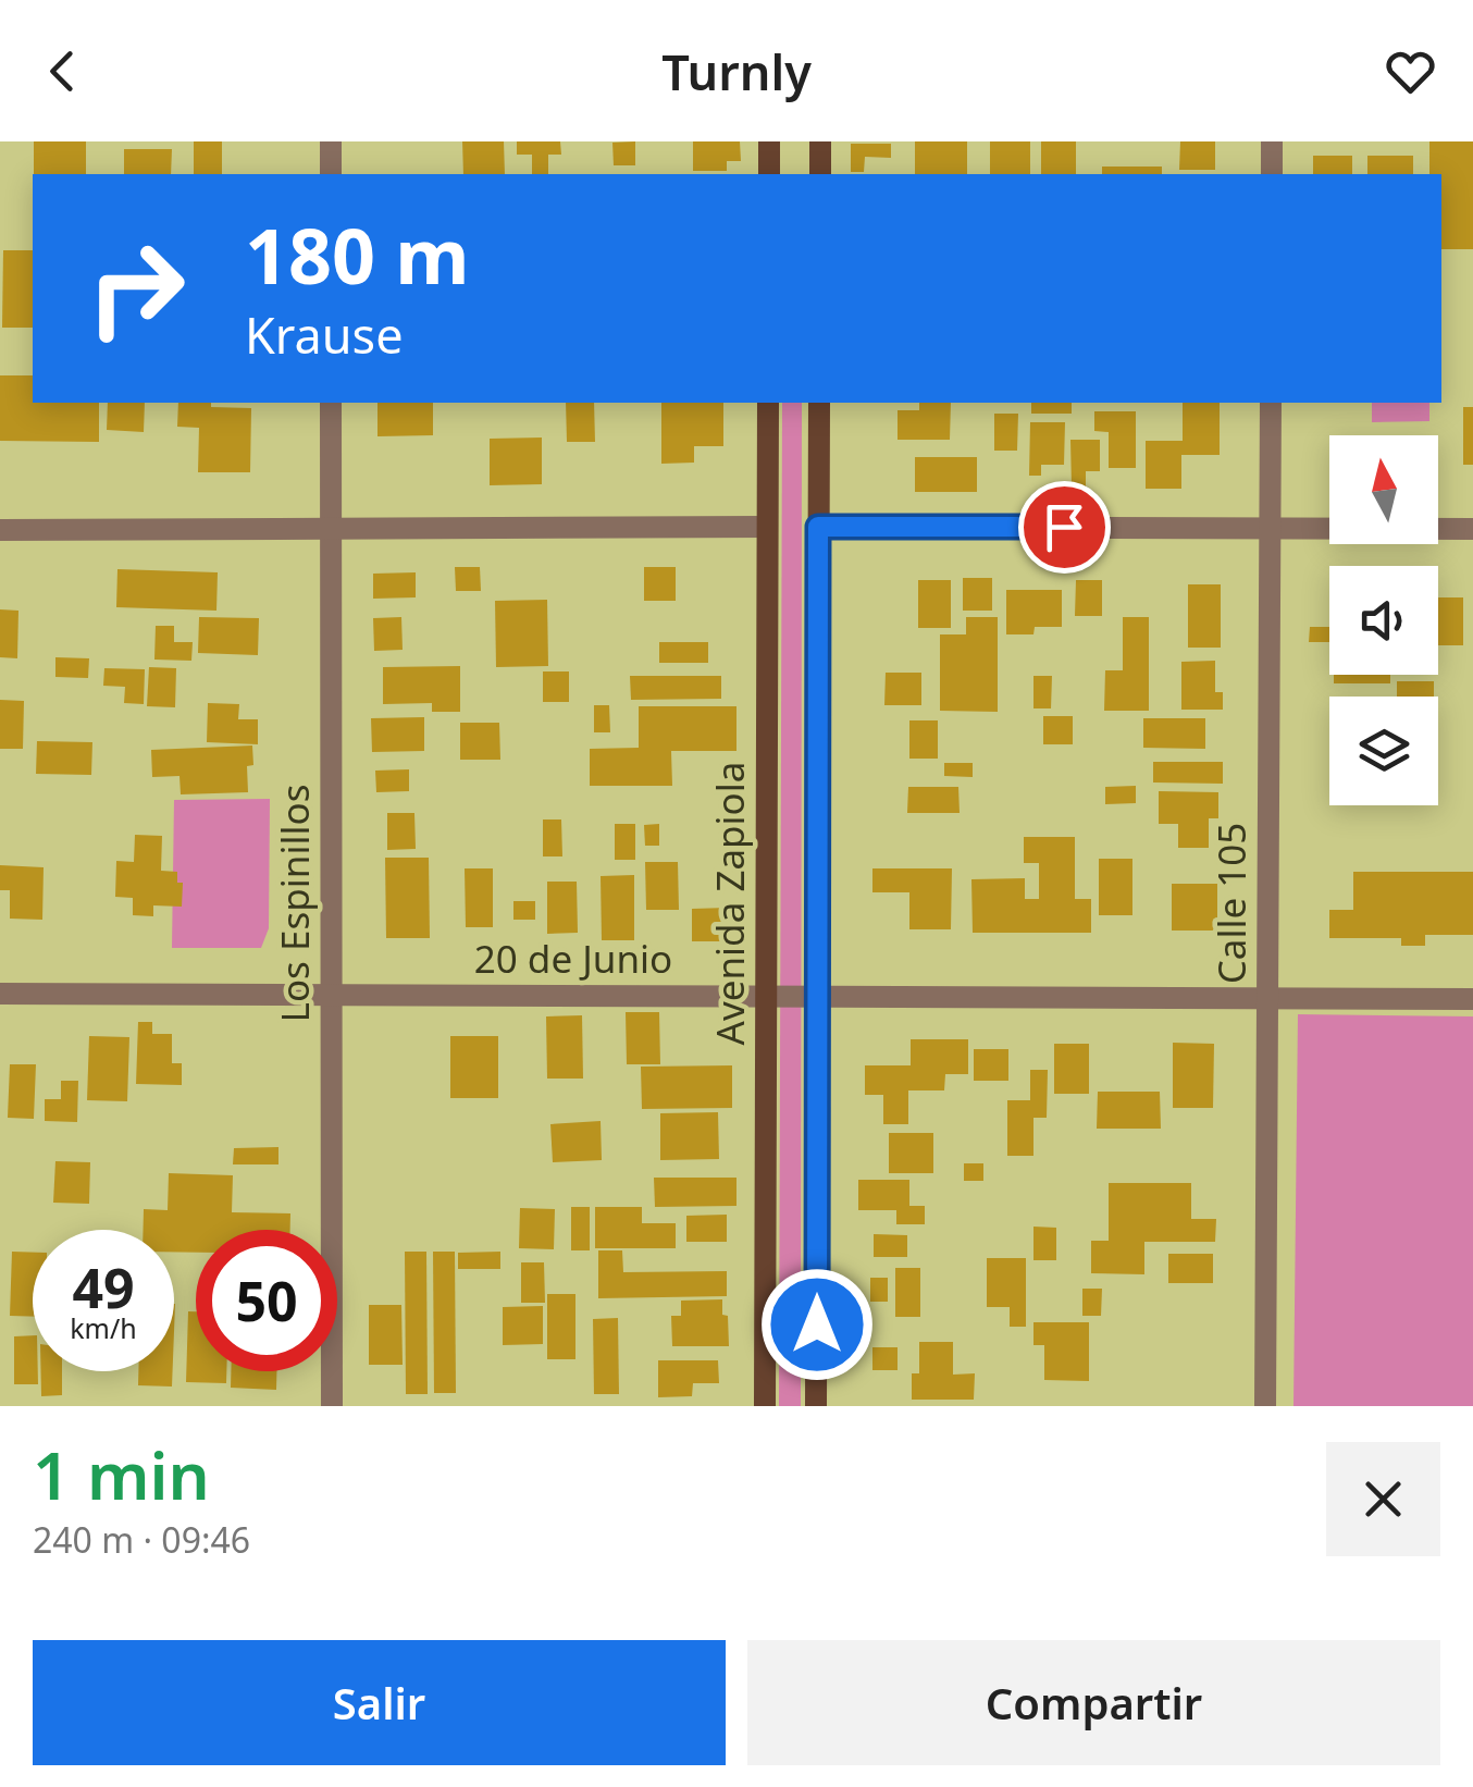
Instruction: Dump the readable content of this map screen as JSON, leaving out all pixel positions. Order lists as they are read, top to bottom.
{
  "streets": {
    "main road": ["Avenida Zapiola"],
    "street": ["Los Espinillos", "Calle 105", "20 de Junio"]
  },
  "crossings": [
    ["Los Espinillos", "20 de Junio"],
    ["Avenida Zapiola", "20 de Junio"],
    ["Calle 105", "20 de Junio"]
  ],
  "north": "top",
  "page": {
    "header": "Turnly",
    "turn": ["180 m", "Krause"],
    "speed": "49 km/h",
    "limit": "50",
    "heading": ["1 min", "240 m · 09:46"],
    "buttons": ["Salir", "Compartir"]
  }
}
